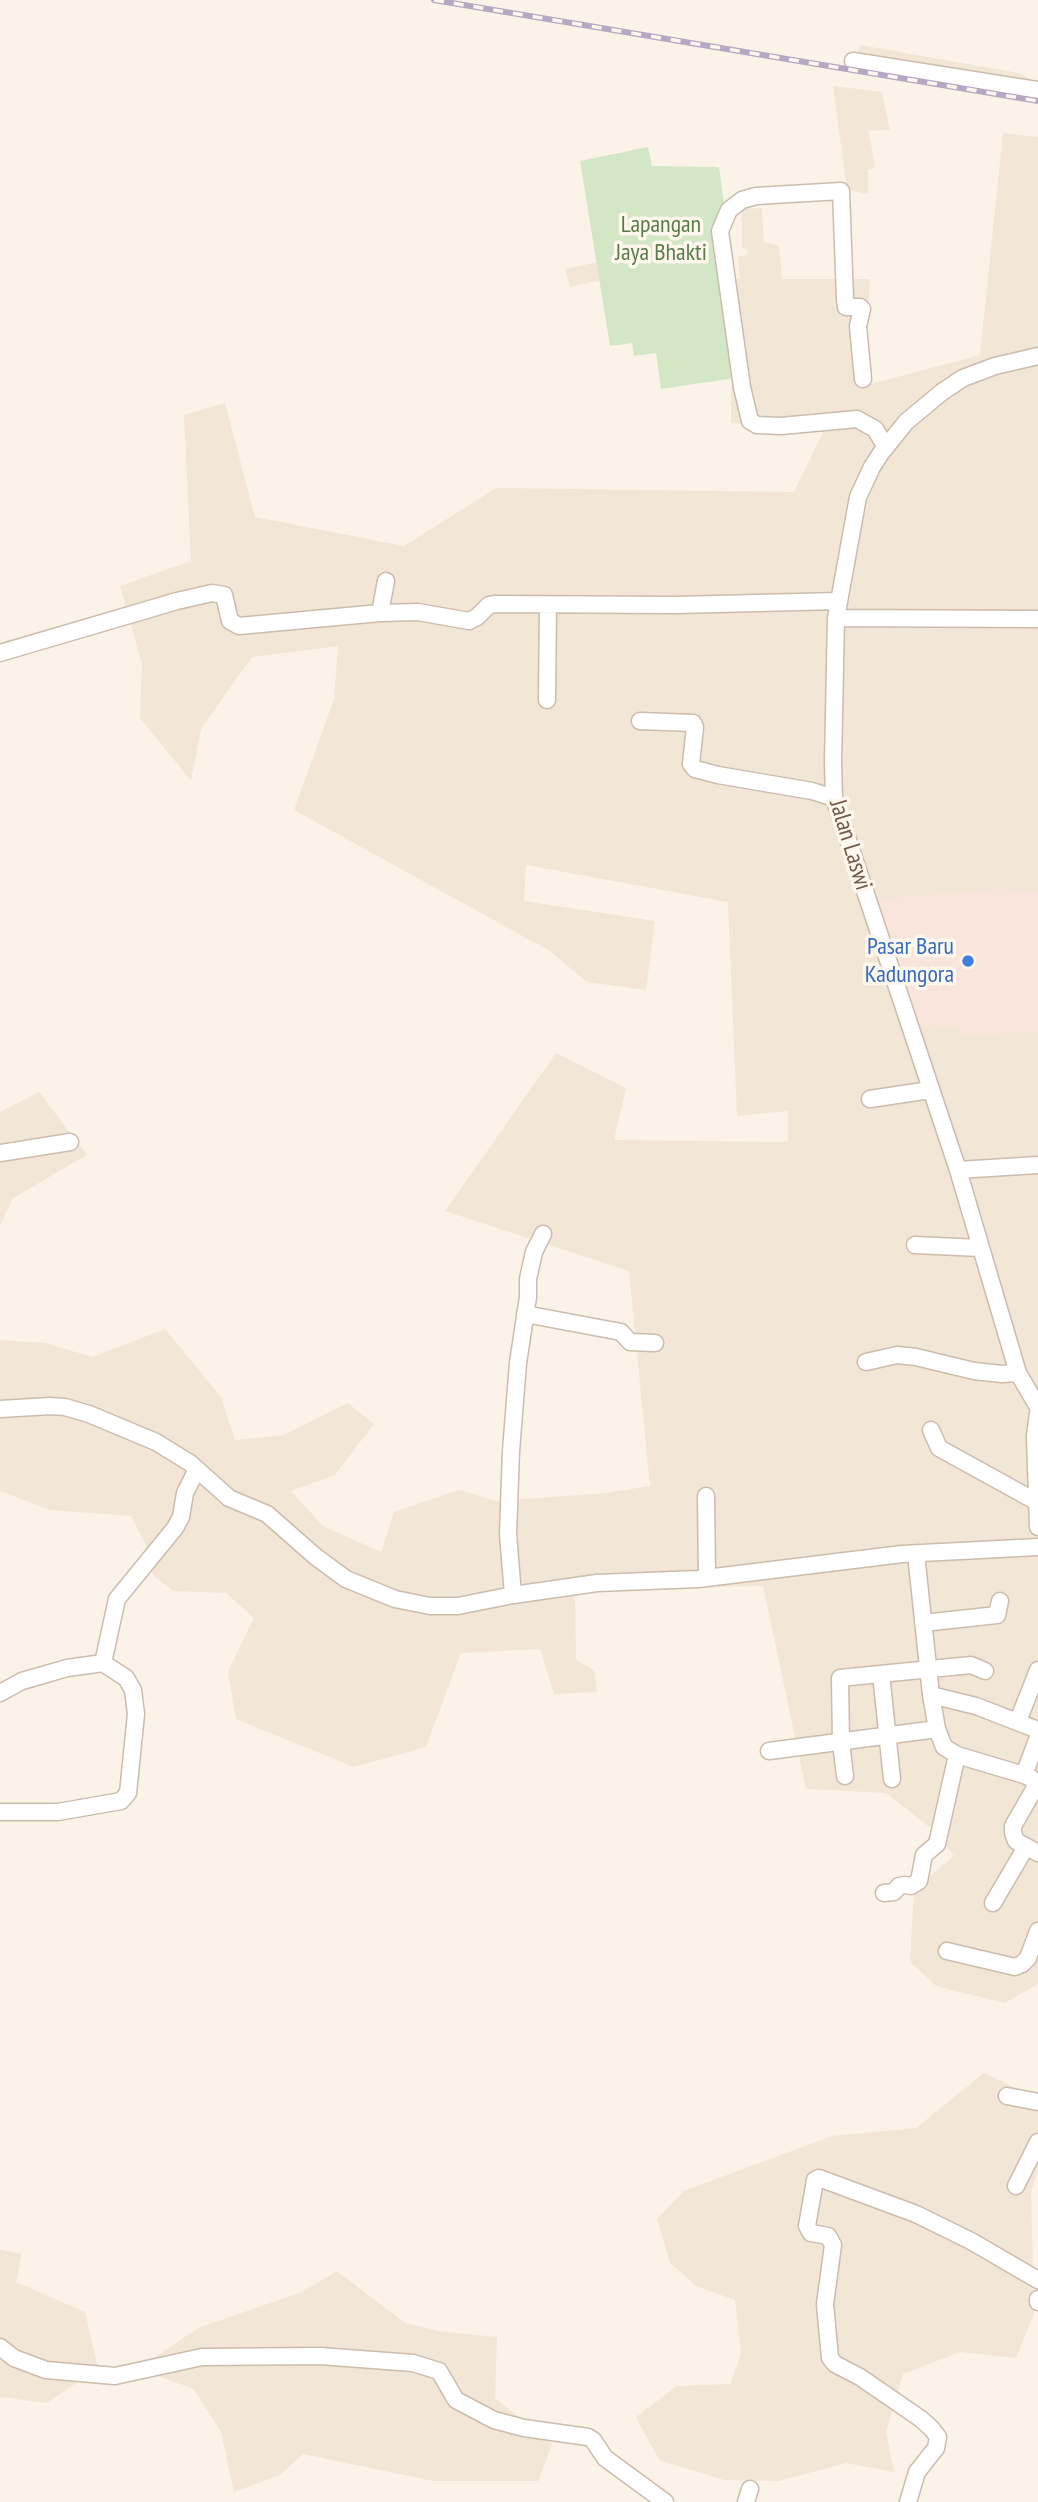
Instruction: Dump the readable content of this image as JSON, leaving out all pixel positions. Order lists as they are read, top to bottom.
{
  "streets": {
    "street": ["Jalan Laswi"]
  },
  "parks": ["Lapangan Jaya Bhakti"],
  "places": ["Pasar Baru Kadungora"]
}
